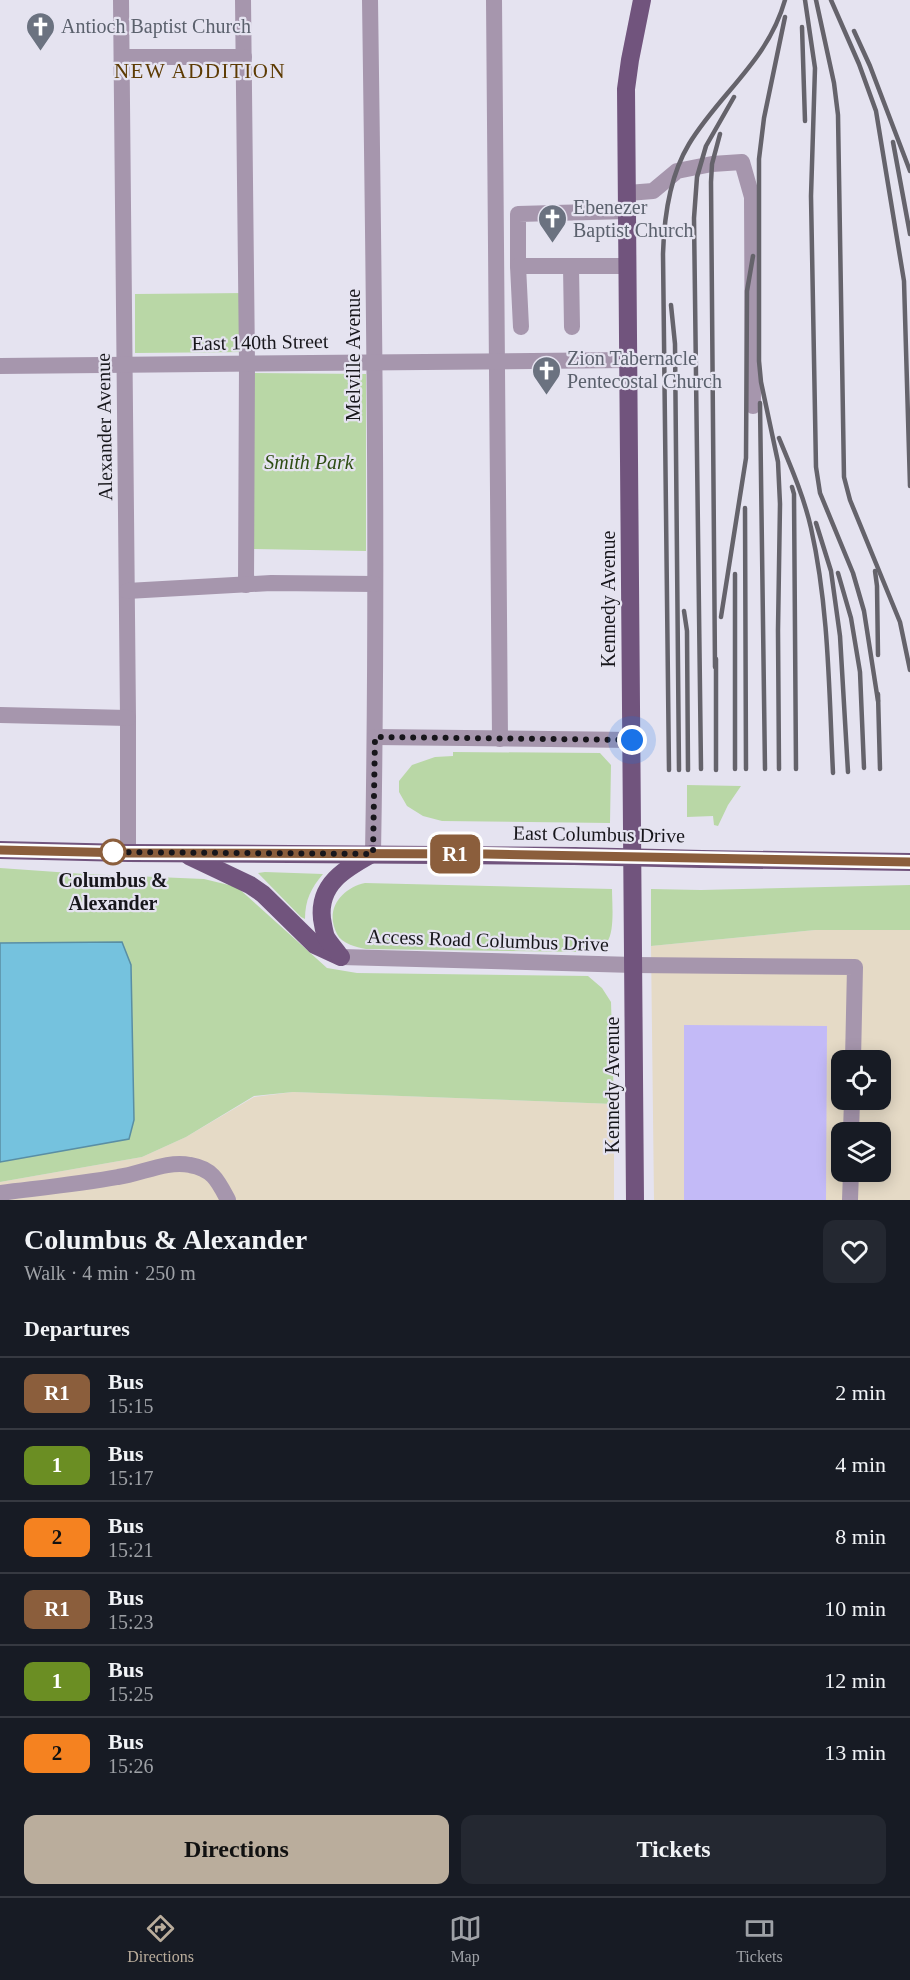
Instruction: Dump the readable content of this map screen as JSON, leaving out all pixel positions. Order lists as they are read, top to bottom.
{
  "streets": {
    "main road": ["Kennedy Avenue", "East Columbus Drive"],
    "street": [
      "East 140th Street",
      "Melville Avenue",
      "Alexander Avenue",
      "Access Road Columbus Drive"
    ]
  },
  "crossings": [
    ["East 140th Street", "Melville Avenue"],
    ["East 140th Street", "Alexander Avenue"],
    ["East 140th Street", "Kennedy Avenue"],
    ["Melville Avenue", "East Columbus Drive"],
    ["Alexander Avenue", "East Columbus Drive"],
    ["Kennedy Avenue", "Access Road Columbus Drive"]
  ],
  "districts": ["NEW ADDITION"],
  "parks": ["Smith Park"],
  "places": {
    "church": ["Antioch Baptist Church", "Ebenezer Baptist Church", "Zion Tabernacle Pentecostal Church"],
    "other": ["Columbus & Alexander"]
  },
  "lines": ["bus line R1"],
  "page": {
    "on_map": "R1",
    "heading": [
      ["Columbus & Alexander", "Walk · 4 min · 250 m"],
      "Departures"
    ],
    "list": [
      {
        "mark": "R1",
        "name": "Bus",
        "note": "15:15",
        "value": "2 min"
      },
      {
        "mark": "1",
        "name": "Bus",
        "note": "15:17",
        "value": "4 min"
      },
      {
        "mark": "2",
        "name": "Bus",
        "note": "15:21",
        "value": "8 min"
      },
      {
        "mark": "R1",
        "name": "Bus",
        "note": "15:23",
        "value": "10 min"
      },
      {
        "mark": "1",
        "name": "Bus",
        "note": "15:25",
        "value": "12 min"
      },
      {
        "mark": "2",
        "name": "Bus",
        "note": "15:26",
        "value": "13 min"
      }
    ],
    "buttons": ["Directions", "Tickets"],
    "tabs": ["Directions", "Map", "Tickets"]
  }
}
